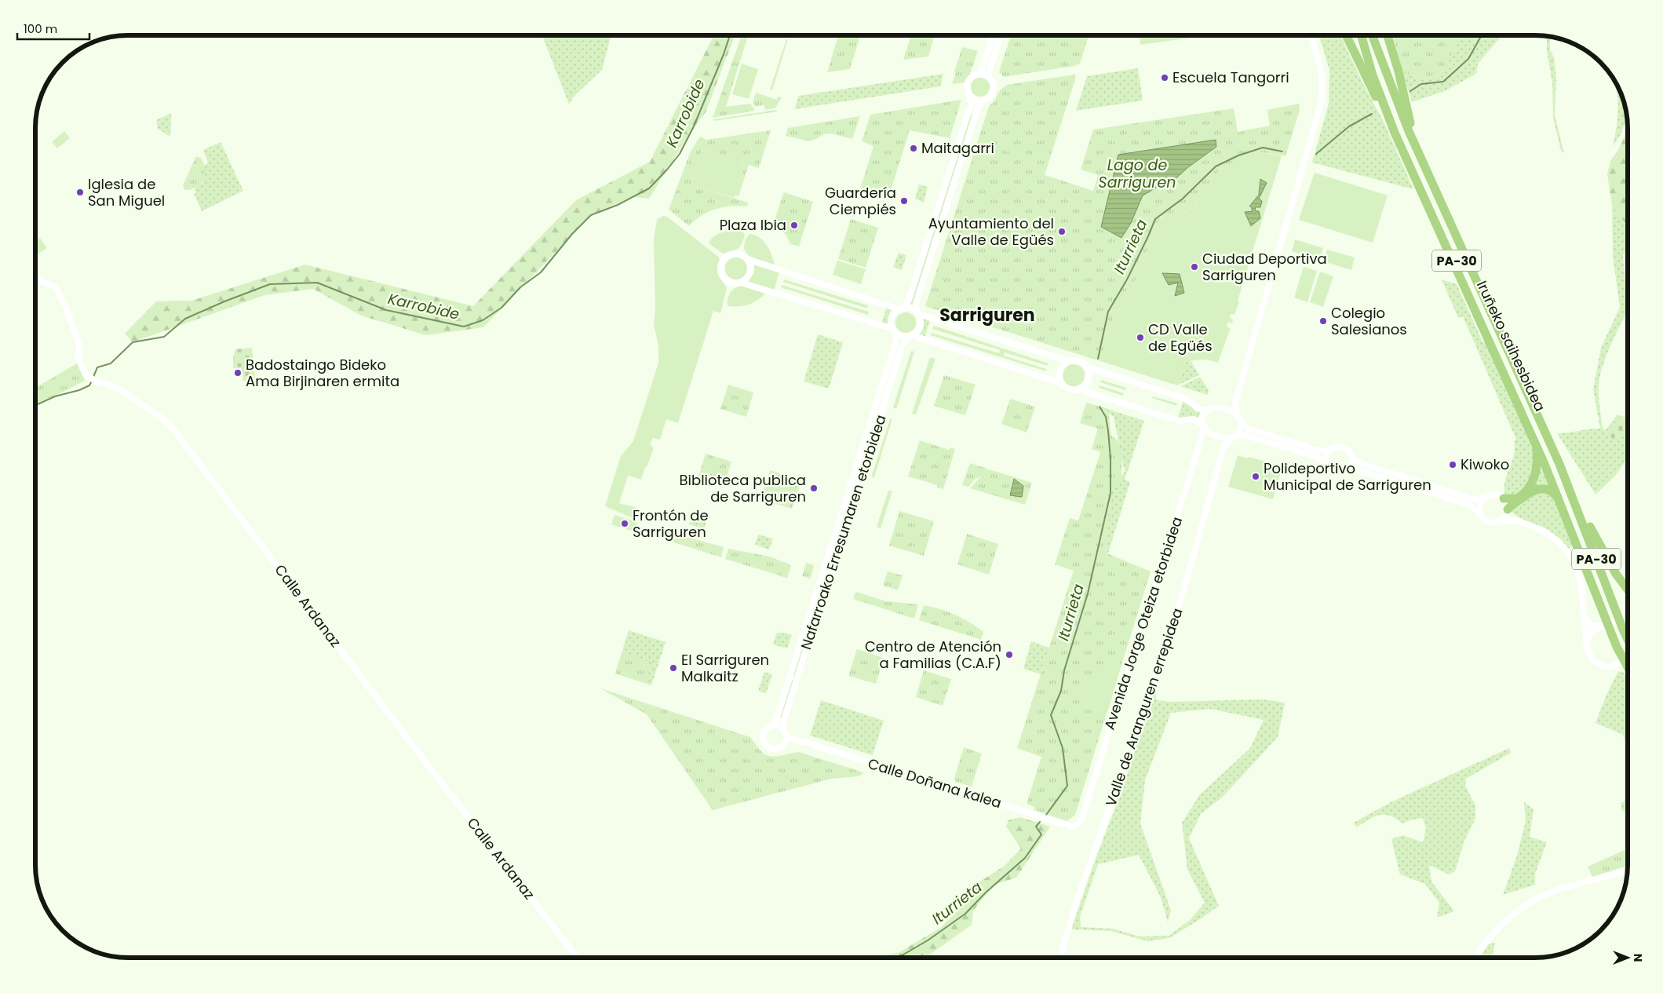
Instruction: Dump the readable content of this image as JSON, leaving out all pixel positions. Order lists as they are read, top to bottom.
{
  "streets": {
    "highway": ["PA-30", "Iruñeko saihesbidea"],
    "street": [
      "Nafarroako Erresumaren etorbidea",
      "Calle Ardanaz",
      "Avenida Jorge Oteiza etorbidea",
      "Valle de Aranguren errepidea",
      "Calle Doñana kalea"
    ]
  },
  "crossings": [
    ["Nafarroako Erresumaren etorbidea", "Calle Doñana kalea"],
    ["Avenida Jorge Oteiza etorbidea", "Calle Doñana kalea"]
  ],
  "districts": ["Sarriguren"],
  "water": ["Karrobide", "Lago de Sarriguren", "Iturrieta"],
  "places": [
    "Escuela Tangorri",
    "Maitagarri",
    "Iglesia de San Miguel",
    "Guardería Ciempiés",
    "Plaza Ibia",
    "Ayuntamiento del Valle de Egüés",
    "Ciudad Deportiva Sarriguren",
    "Colegio Salesianos",
    "CD Valle de Egüés",
    "Badostaingo Bideko Ama Birjinaren ermita",
    "Kiwoko",
    "Polideportivo Municipal de Sarriguren",
    "Biblioteca publica de Sarriguren",
    "Frontón de Sarriguren",
    "Centro de Atención a Familias (C.A.F)",
    "EI Sarriguren Malkaitz"
  ],
  "scale_bar": "100 m",
  "north": "right"
}
